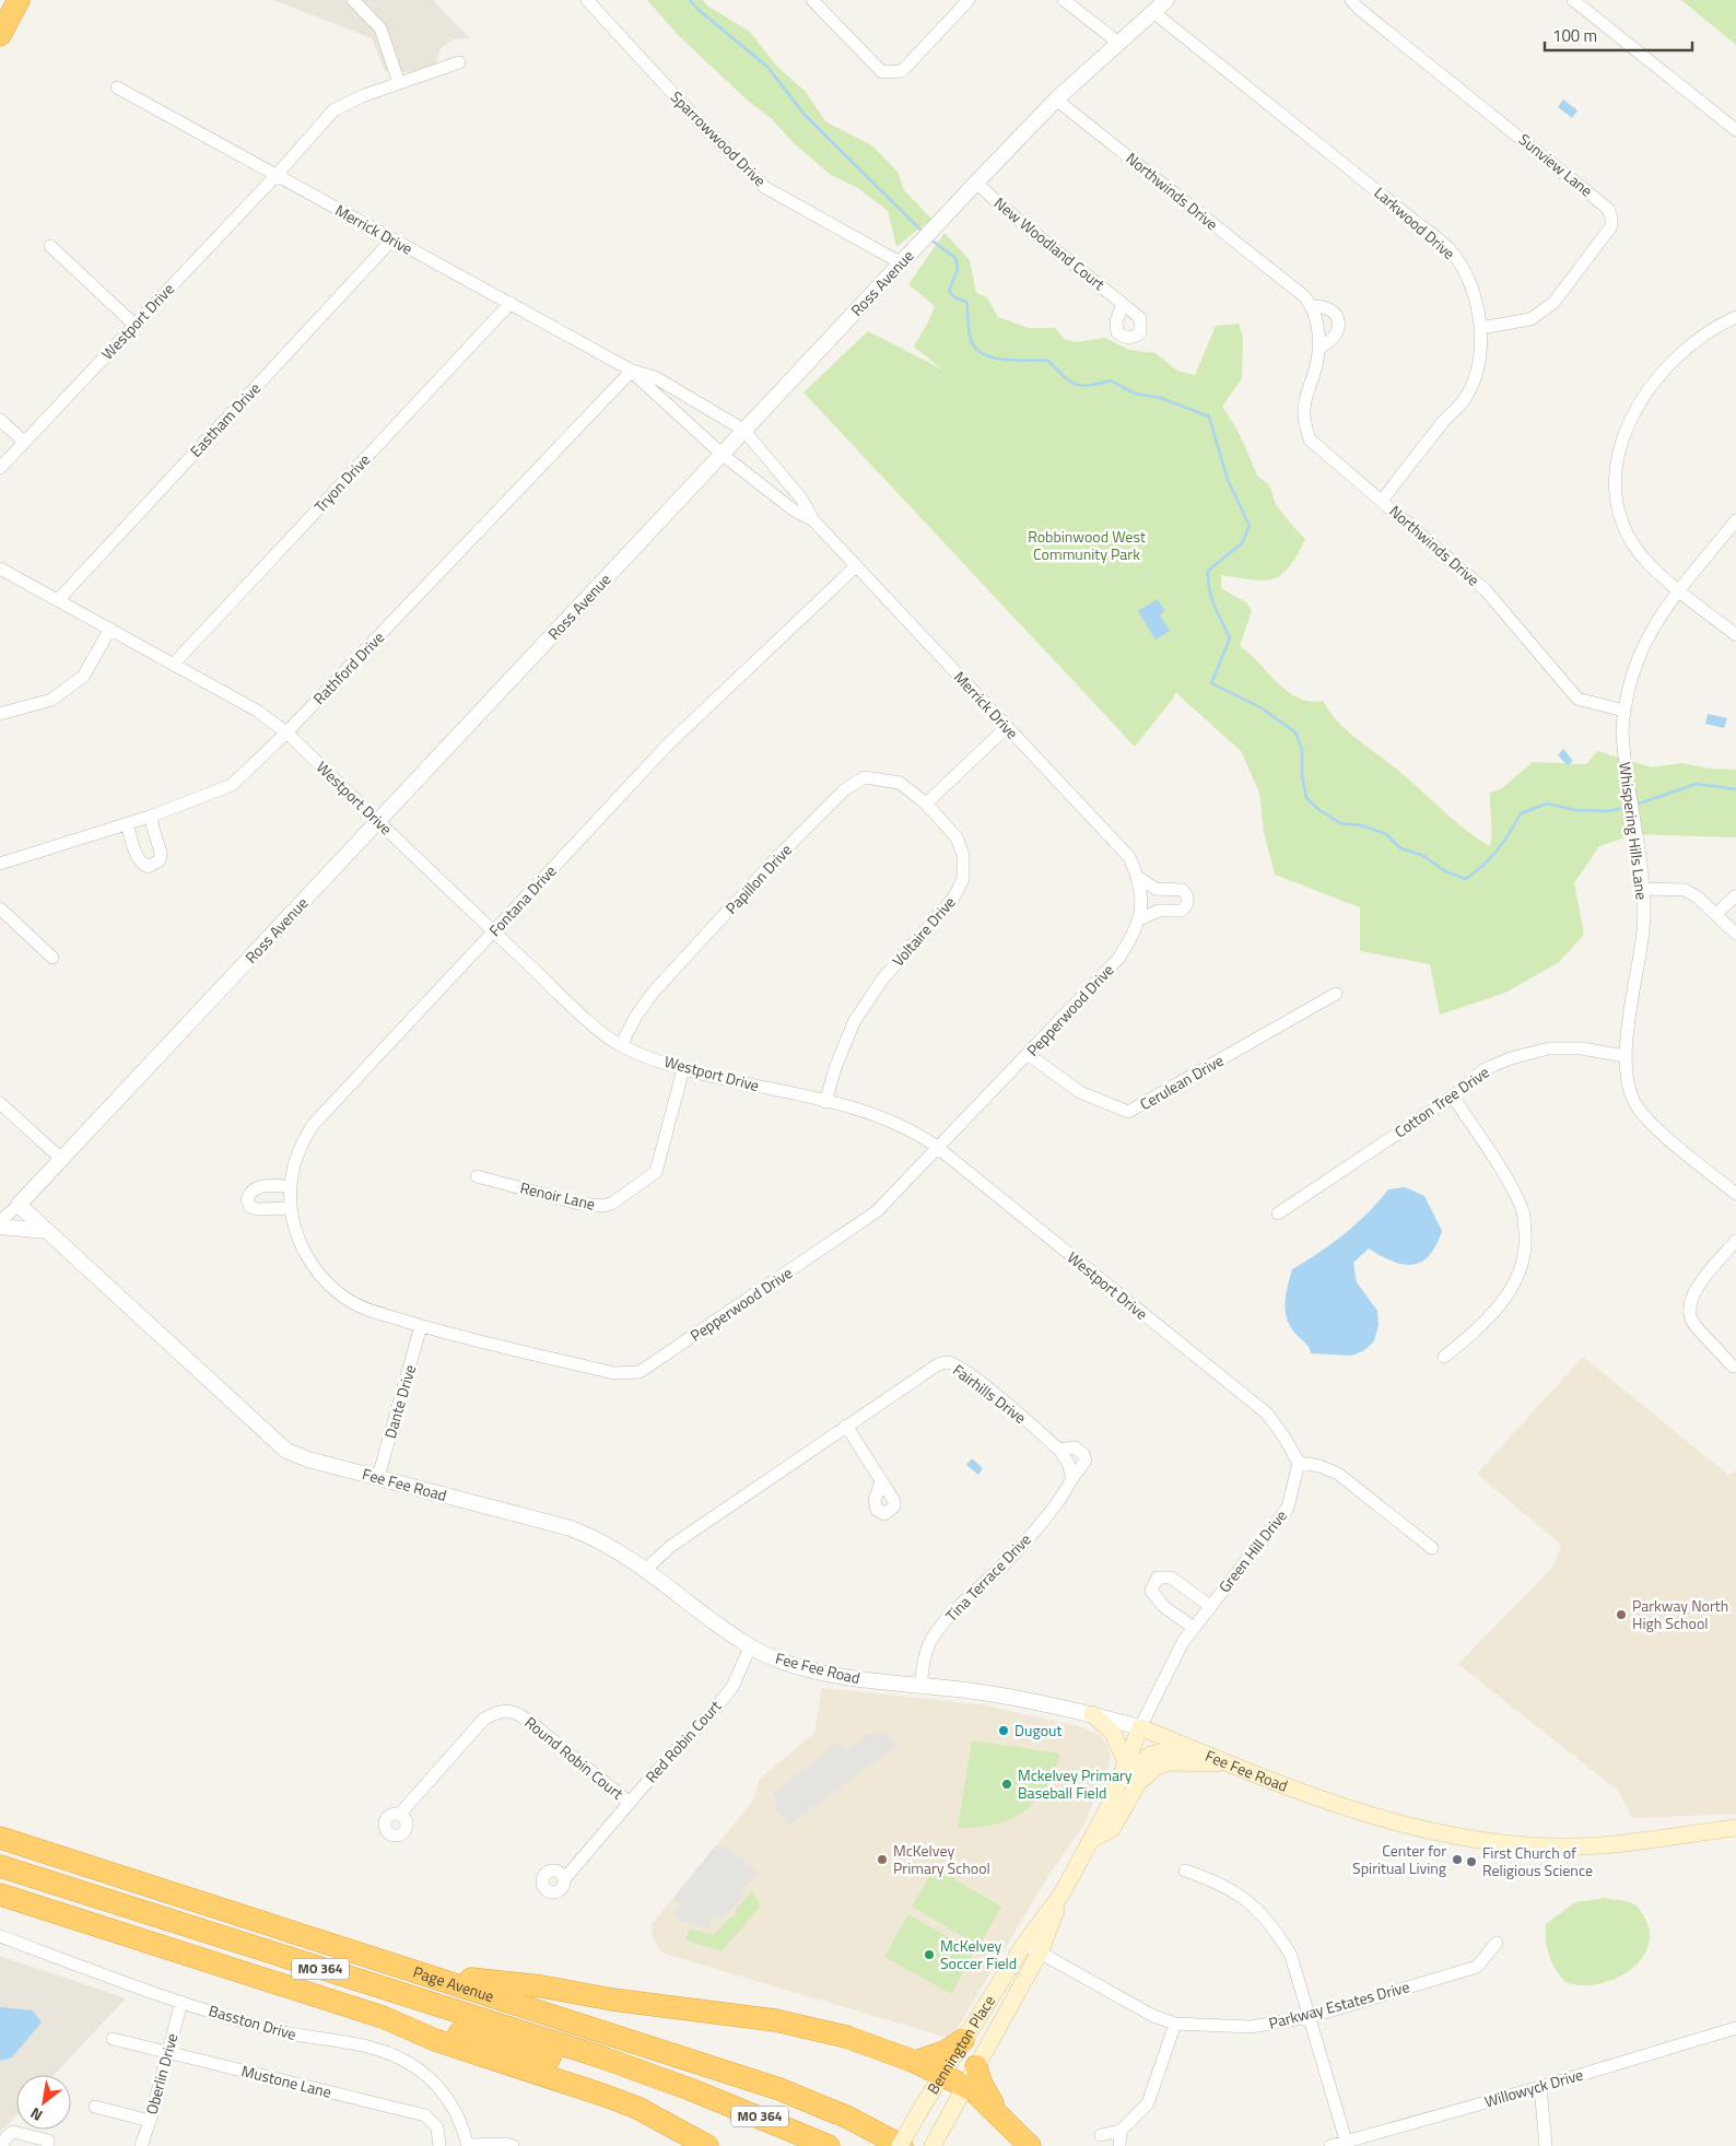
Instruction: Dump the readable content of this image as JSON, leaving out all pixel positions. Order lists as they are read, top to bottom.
{
  "streets": {
    "highway": ["MO 364", "Page Avenue"],
    "main road": ["Fee Fee Road", "Bennington Place"],
    "street": [
      "Sparrowwood Drive",
      "Sunview Lane",
      "Northwinds Drive",
      "Larkwood Drive",
      "Merrick Drive",
      "New Woodland Court",
      "Ross Avenue",
      "Westport Drive",
      "Eastham Drive",
      "Tryon Drive",
      "Rathford Drive",
      "Whispering Hills Lane",
      "Papillon Drive",
      "Fontana Drive",
      "Voltaire Drive",
      "Pepperwood Drive",
      "Cerulean Drive",
      "Cotton Tree Drive",
      "Renoir Lane",
      "Fairhills Drive",
      "Dante Drive",
      "Green Hill Drive",
      "Tina Terrace Drive",
      "Red Robin Court",
      "Round Robin Court",
      "Parkway Estates Drive",
      "Basston Drive",
      "Oberlin Drive",
      "Mustone Lane",
      "Willowyck Drive"
    ]
  },
  "crossings": [
    ["Sparrowwood Drive", "Ross Avenue"],
    ["Sunview Lane", "Larkwood Drive"],
    ["Northwinds Drive", "Larkwood Drive"],
    ["Northwinds Drive", "Ross Avenue"],
    ["Northwinds Drive", "Whispering Hills Lane"],
    ["Larkwood Drive", "Ross Avenue"],
    ["Merrick Drive", "Ross Avenue"],
    ["Merrick Drive", "Westport Drive"],
    ["Merrick Drive", "Eastham Drive"],
    ["Merrick Drive", "Tryon Drive"],
    ["Merrick Drive", "Rathford Drive"],
    ["Merrick Drive", "Fontana Drive"],
    ["Merrick Drive", "Pepperwood Drive"],
    ["New Woodland Court", "Ross Avenue"],
    ["Ross Avenue", "Westport Drive"],
    ["Ross Avenue", "Fee Fee Road"],
    ["Westport Drive", "Eastham Drive"],
    ["Westport Drive", "Tryon Drive"],
    ["Westport Drive", "Rathford Drive"],
    ["Westport Drive", "Papillon Drive"],
    ["Westport Drive", "Fontana Drive"],
    ["Westport Drive", "Voltaire Drive"],
    ["Westport Drive", "Pepperwood Drive"],
    ["Westport Drive", "Renoir Lane"],
    ["Westport Drive", "Green Hill Drive"],
    ["Whispering Hills Lane", "Cotton Tree Drive"],
    ["Papillon Drive", "Voltaire Drive"],
    ["Fontana Drive", "Pepperwood Drive"],
    ["Pepperwood Drive", "Cerulean Drive"],
    ["Pepperwood Drive", "Dante Drive"],
    ["Fairhills Drive", "Fee Fee Road"],
    ["Fairhills Drive", "Tina Terrace Drive"],
    ["Dante Drive", "Fee Fee Road"],
    ["Fee Fee Road", "Green Hill Drive"],
    ["Fee Fee Road", "Tina Terrace Drive"],
    ["Fee Fee Road", "Red Robin Court"],
    ["Fee Fee Road", "Bennington Place"],
    ["Green Hill Drive", "Bennington Place"],
    ["Red Robin Court", "Round Robin Court"],
    ["Page Avenue", "Bennington Place"],
    ["Parkway Estates Drive", "Bennington Place"],
    ["Basston Drive", "Oberlin Drive"],
    ["Oberlin Drive", "Mustone Lane"]
  ],
  "parks": ["Robbinwood West Community Park"],
  "places": [
    "Parkway North High School",
    "Dugout",
    "Mckelvey Primary Baseball Field",
    "McKelvey Primary School",
    "Center for Spiritual Living",
    "First Church of Religious Science",
    "McKelvey Soccer Field"
  ],
  "scale_bar": "100 m",
  "north": "bottom left"
}
